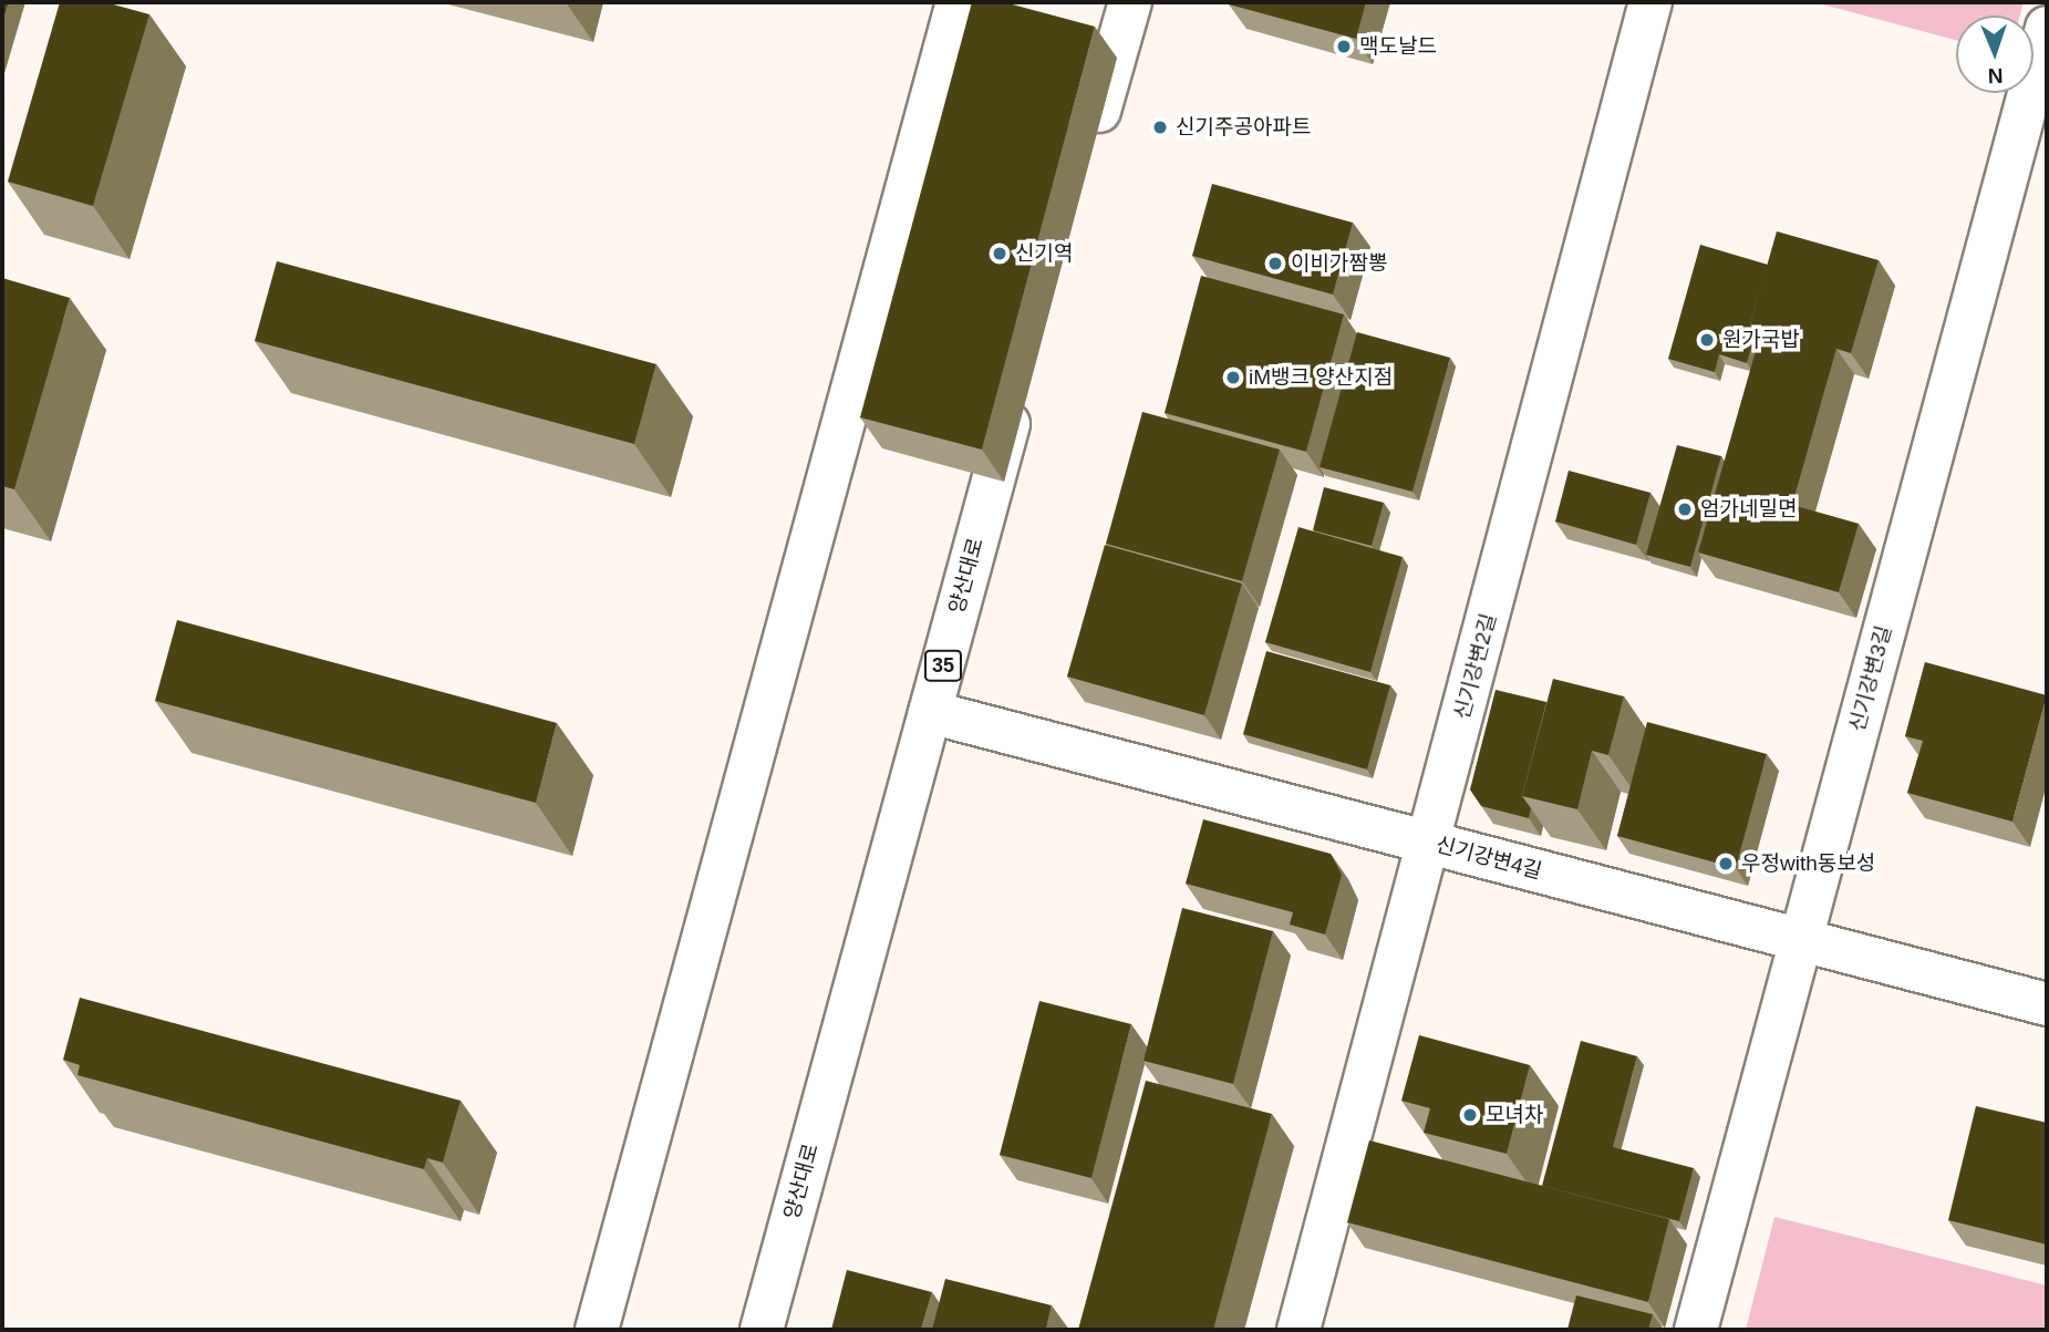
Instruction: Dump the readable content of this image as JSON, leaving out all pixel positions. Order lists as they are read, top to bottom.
{
  "streets": {
    "street": [
      "양산대로",
      "35",
      "신기강변2길",
      "신기강변3길",
      "신기강변4길"
    ]
  },
  "crossings": [
    ["양산대로", "신기강변4길"],
    ["신기강변2길", "신기강변4길"],
    ["신기강변3길", "신기강변4길"]
  ],
  "places": [
    "맥도날드",
    "신기주공아파트",
    "신기역",
    "이비가짬뽕",
    "원가국밥",
    "iM뱅크 양산지점",
    "엄가네밀면",
    "우정with동보성",
    "모녀차"
  ],
  "north": "bottom"
}
